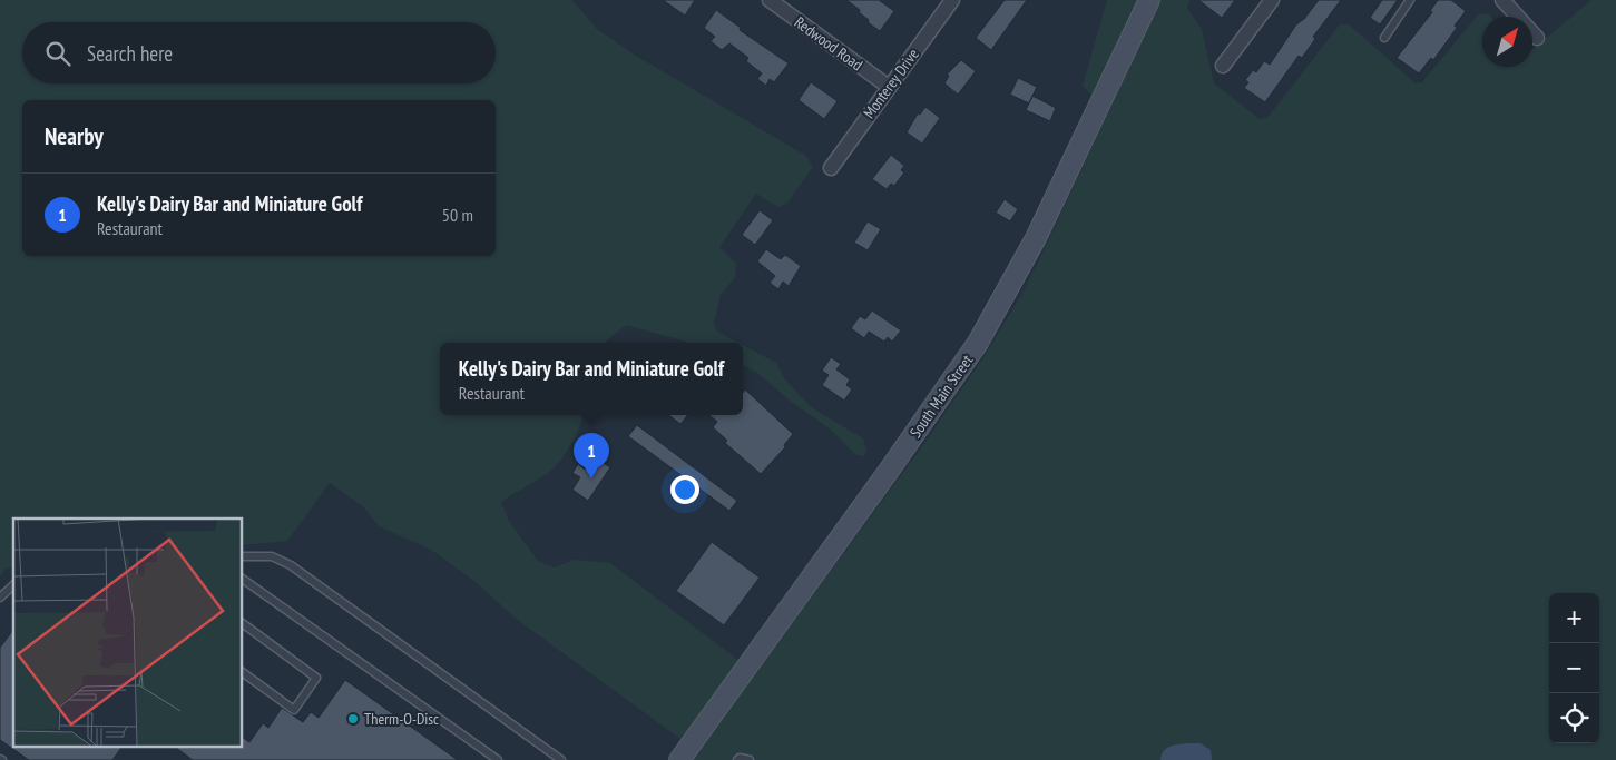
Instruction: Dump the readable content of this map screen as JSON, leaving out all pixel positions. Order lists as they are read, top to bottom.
{
  "streets": {
    "street": ["Redwood Road", "Monterey Drive", "South Main Street"]
  },
  "crossings": [
    ["Redwood Road", "Monterey Drive"]
  ],
  "places": ["Therm-O-Disc"],
  "north": "top right",
  "page": {
    "search": "Search here",
    "heading": "Nearby",
    "list": [
      {
        "mark": "1",
        "name": "Kelly's Dairy Bar and Miniature Golf",
        "note": "Restaurant",
        "value": "50 m"
      }
    ],
    "popup": ["Kelly's Dairy Bar and Miniature Golf", "Restaurant"],
    "pins": "1",
    "map_buttons": ["+", "−"]
  }
}
